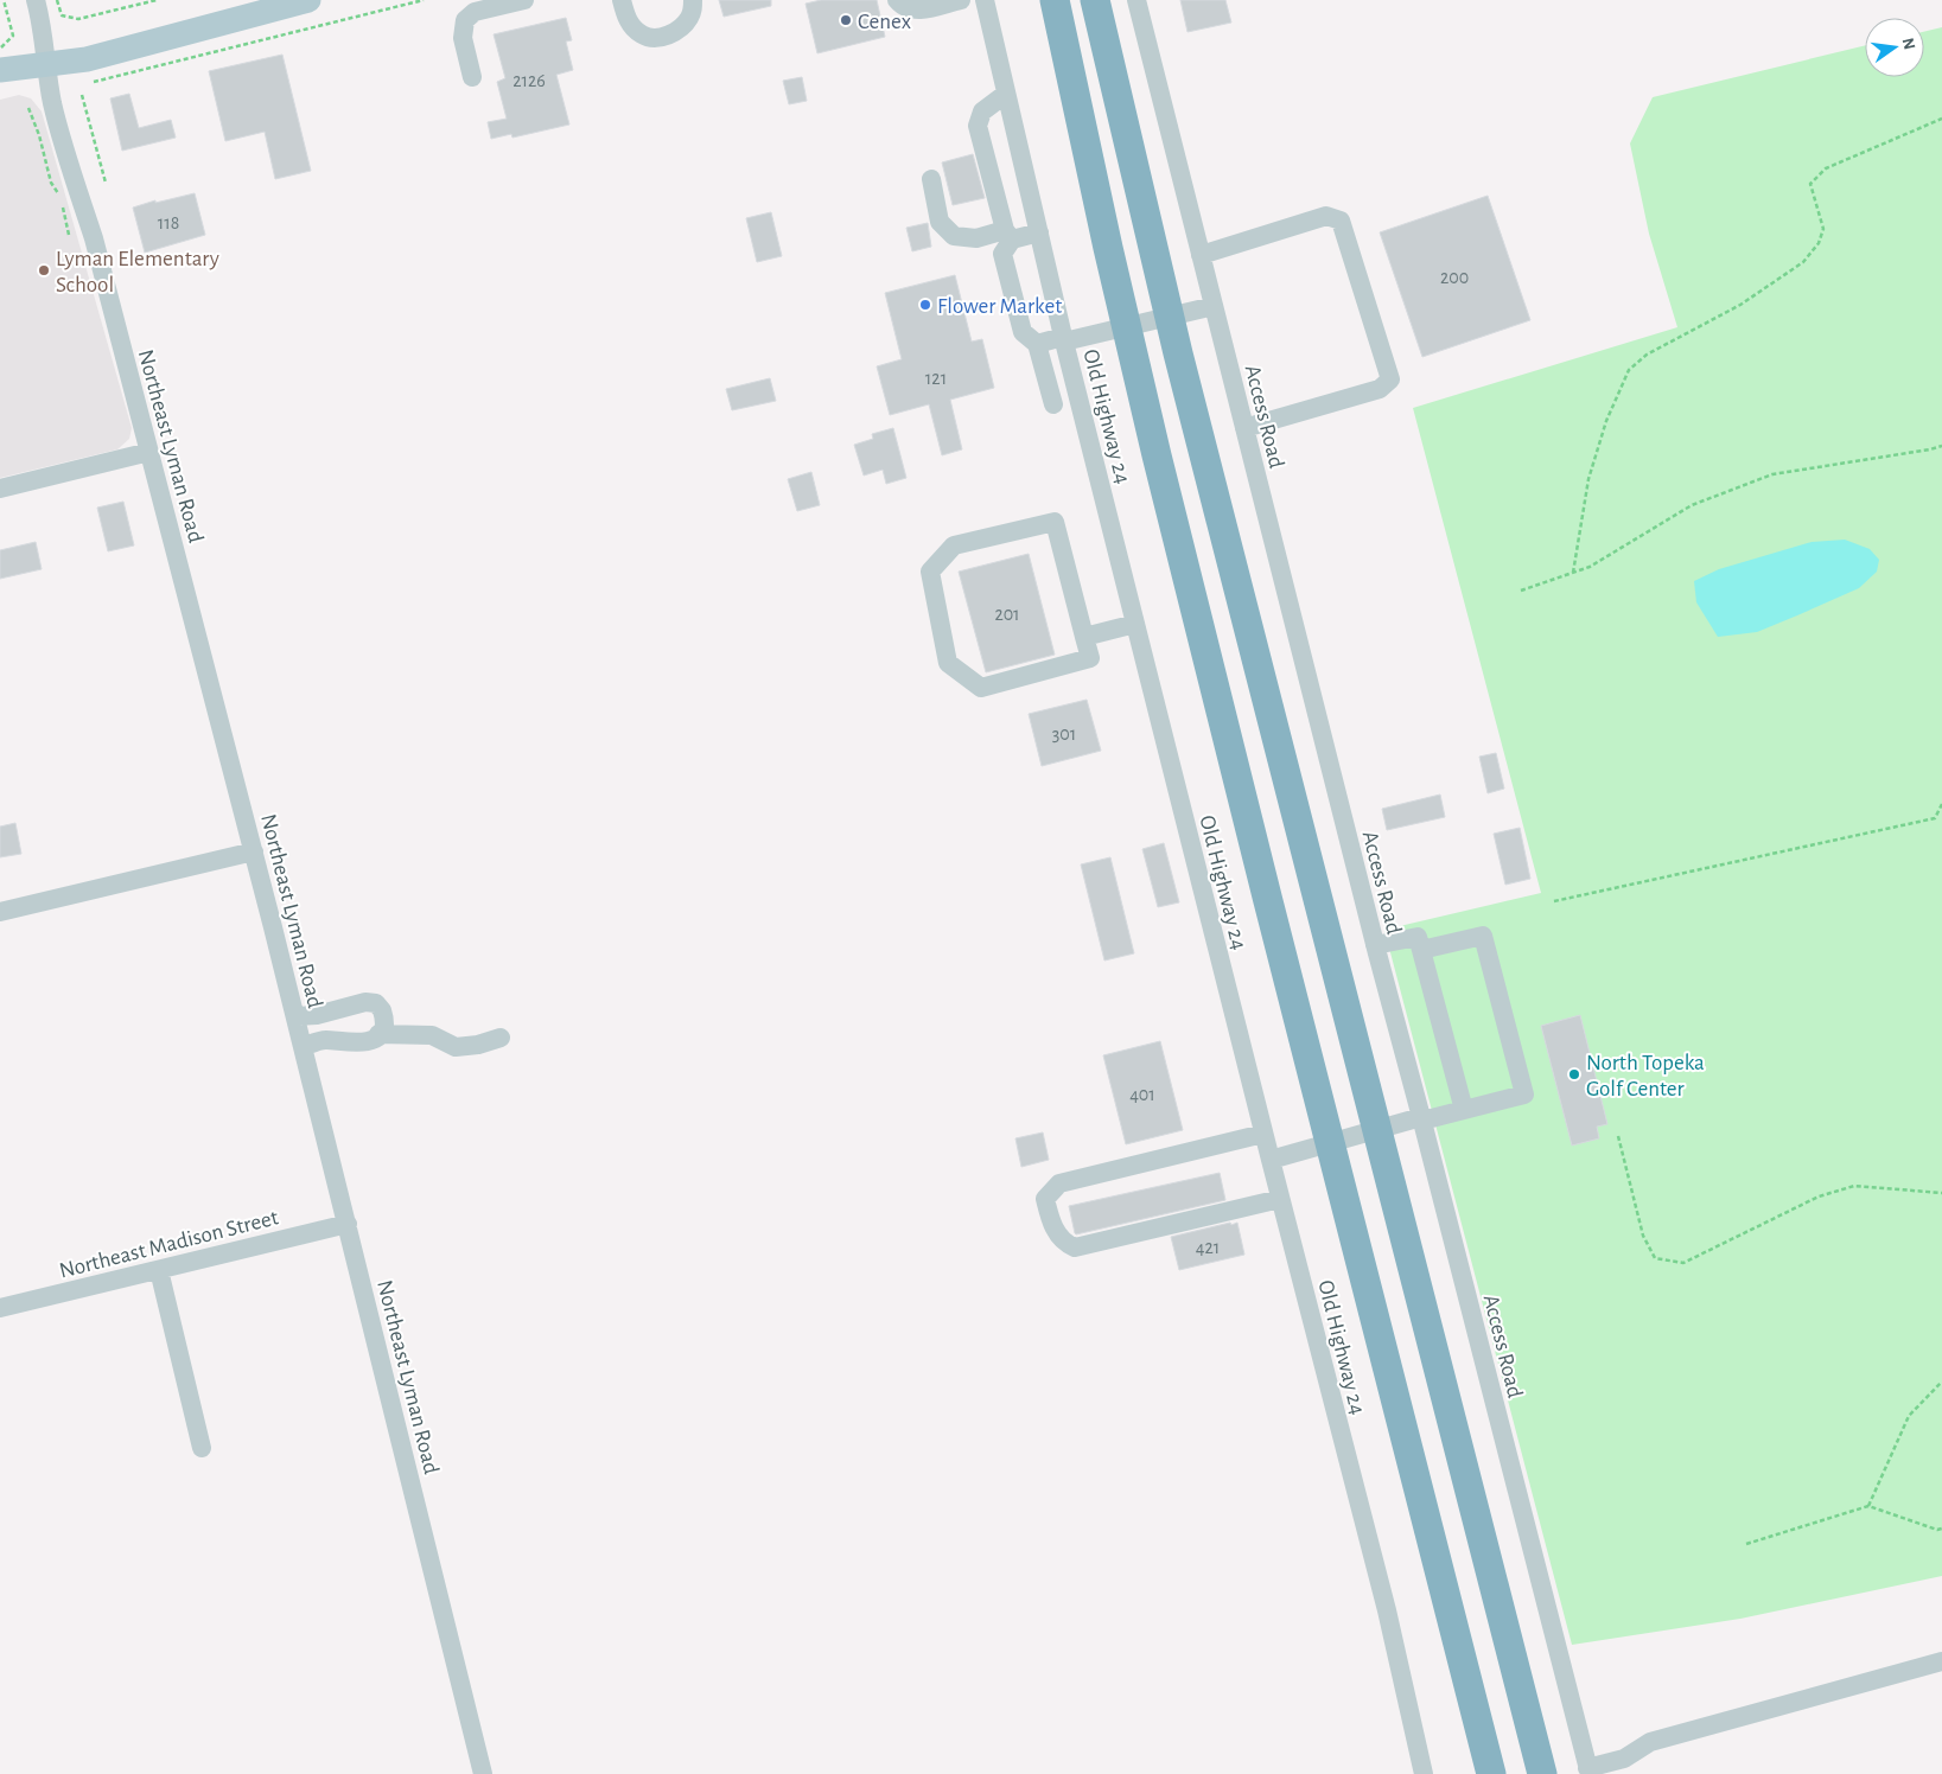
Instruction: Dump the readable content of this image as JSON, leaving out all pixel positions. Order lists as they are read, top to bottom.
{
  "streets": {
    "street": [
      "Old Highway 24",
      "Access Road",
      "Northeast Lyman Road",
      "Northeast Madison Street"
    ]
  },
  "crossings": [
    ["Northeast Lyman Road", "Northeast Madison Street"]
  ],
  "places": [
    "Cenex",
    "Lyman Elementary School",
    "Flower Market",
    "North Topeka Golf Center"
  ],
  "house_numbers": [
    "2126",
    "118",
    "200",
    "121",
    "201",
    "301",
    "401",
    "421"
  ],
  "north": "right"
}
